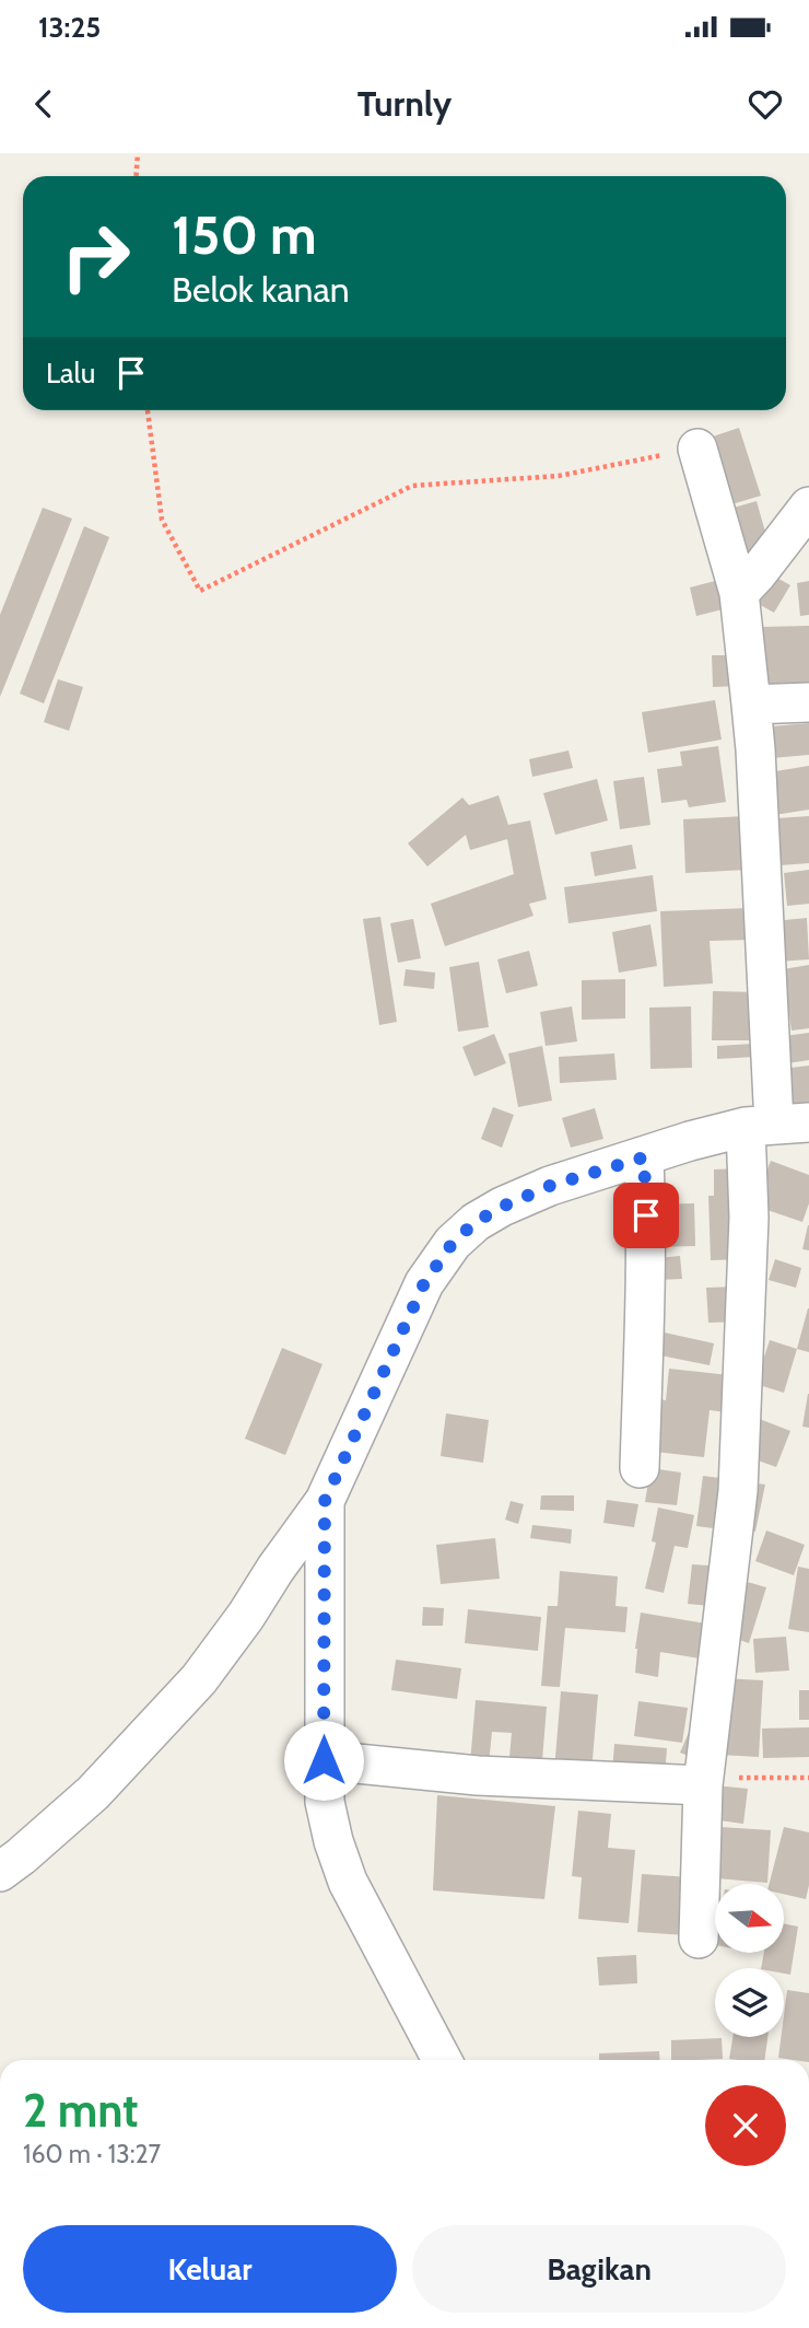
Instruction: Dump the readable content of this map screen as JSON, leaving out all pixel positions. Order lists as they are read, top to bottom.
{
  "north": "right",
  "page": {
    "status": "13:25",
    "header": "Turnly",
    "turn": ["150 m", "Belok kanan"],
    "then": "Lalu",
    "heading": ["2 mnt", "160 m · 13:27"],
    "buttons": ["Keluar", "Bagikan"]
  }
}
